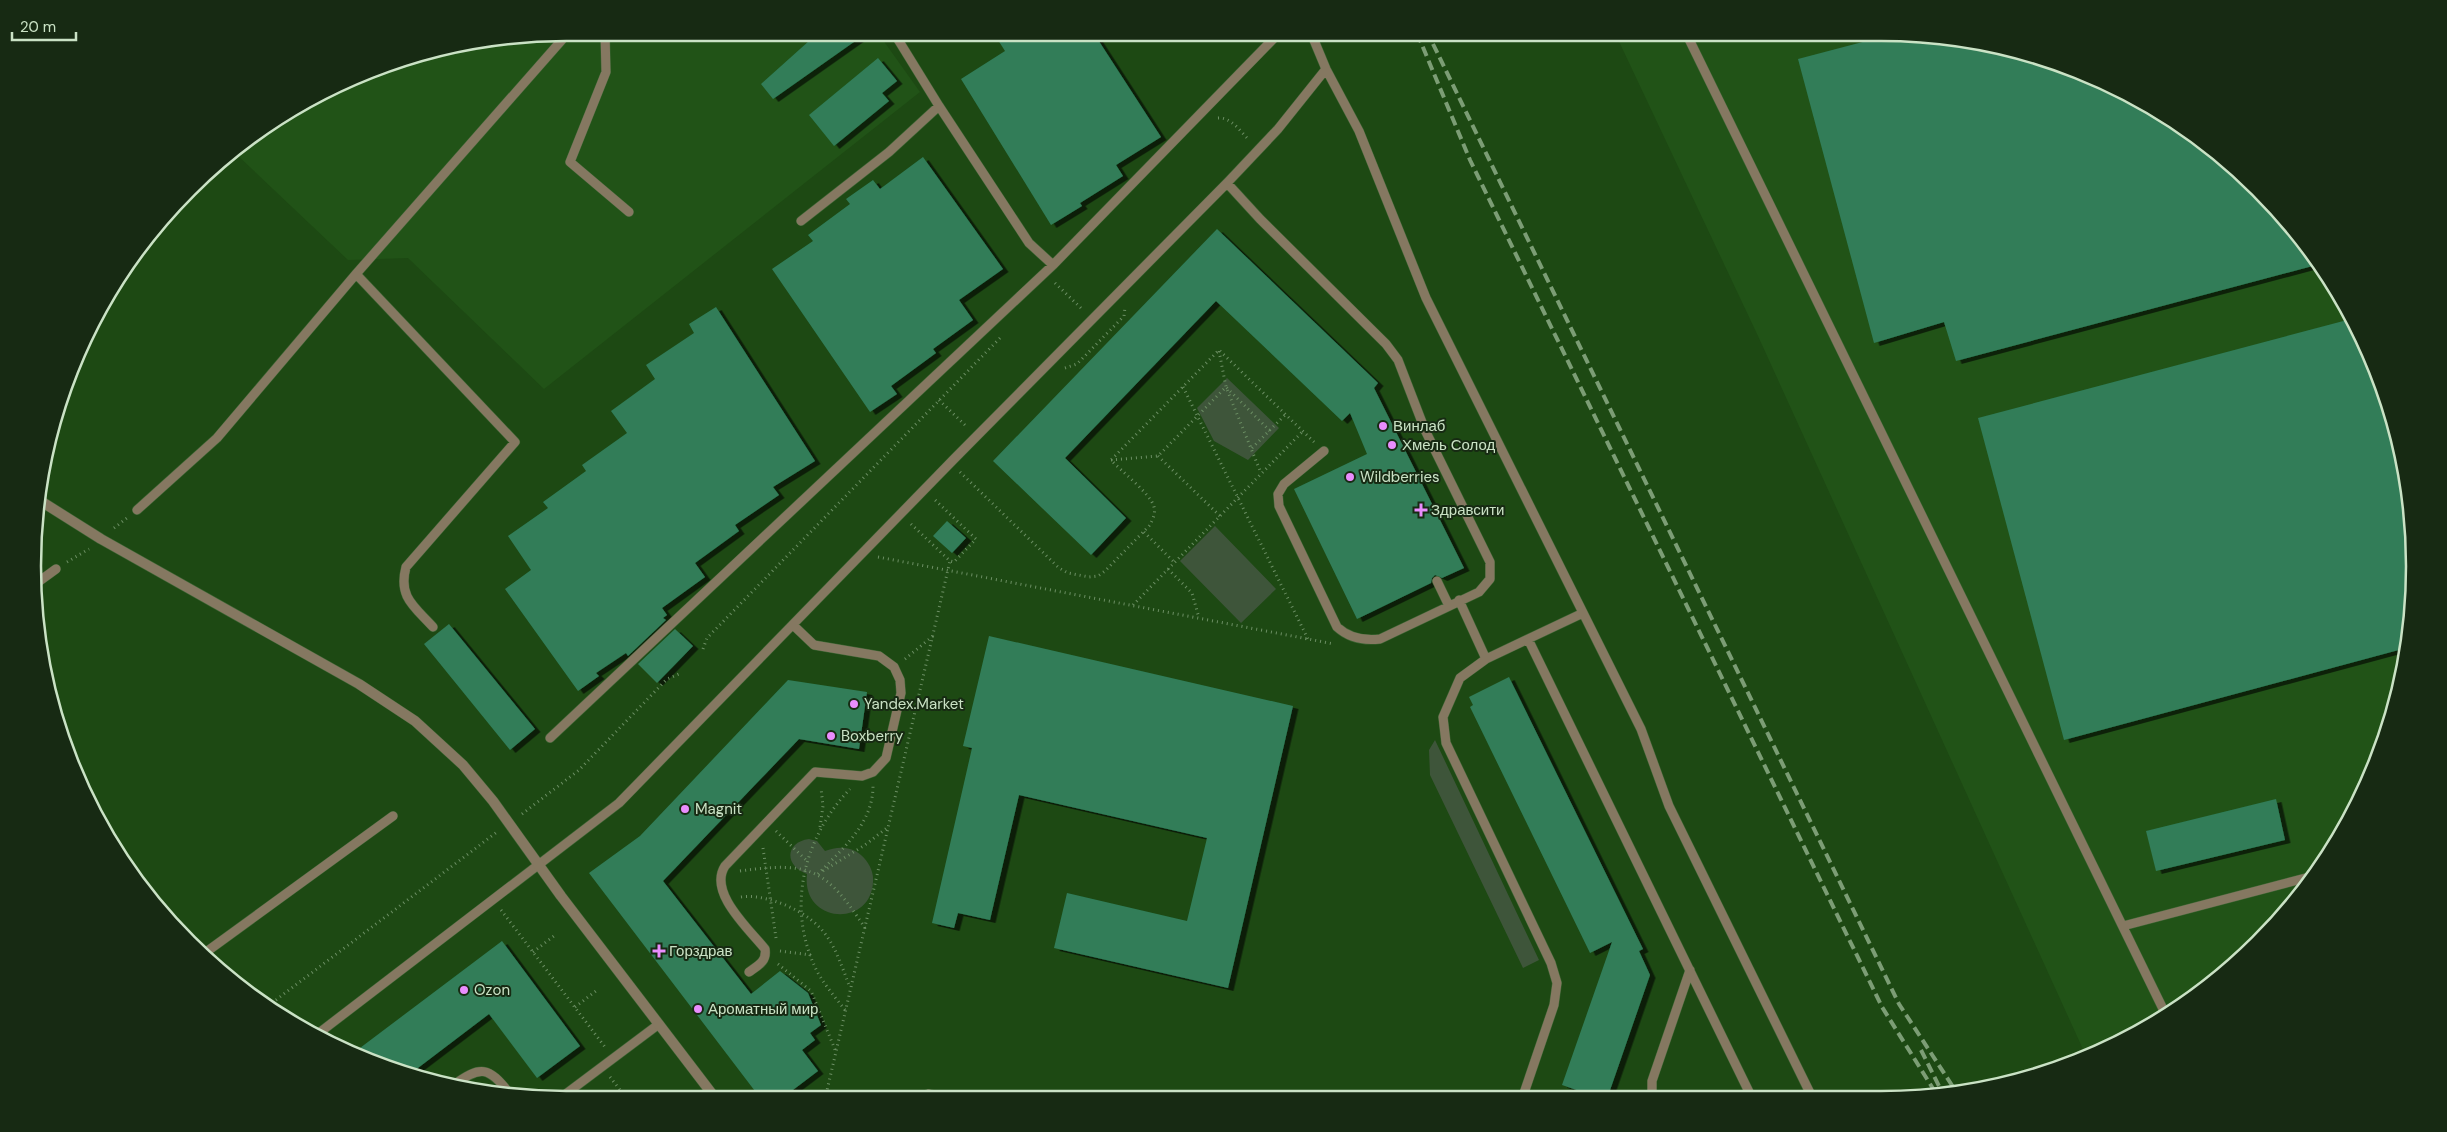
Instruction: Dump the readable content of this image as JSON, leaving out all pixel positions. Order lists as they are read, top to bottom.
{
  "places": {
    "other": [
      "Винлаб",
      "Хмель Солод",
      "Wildberries",
      "Yandex.Market",
      "Boxberry",
      "Magnit",
      "Ozon",
      "Ароматный мир"
    ],
    "health": ["Здравсити", "Горздрав"]
  },
  "scale_bar": "20 m"
}
